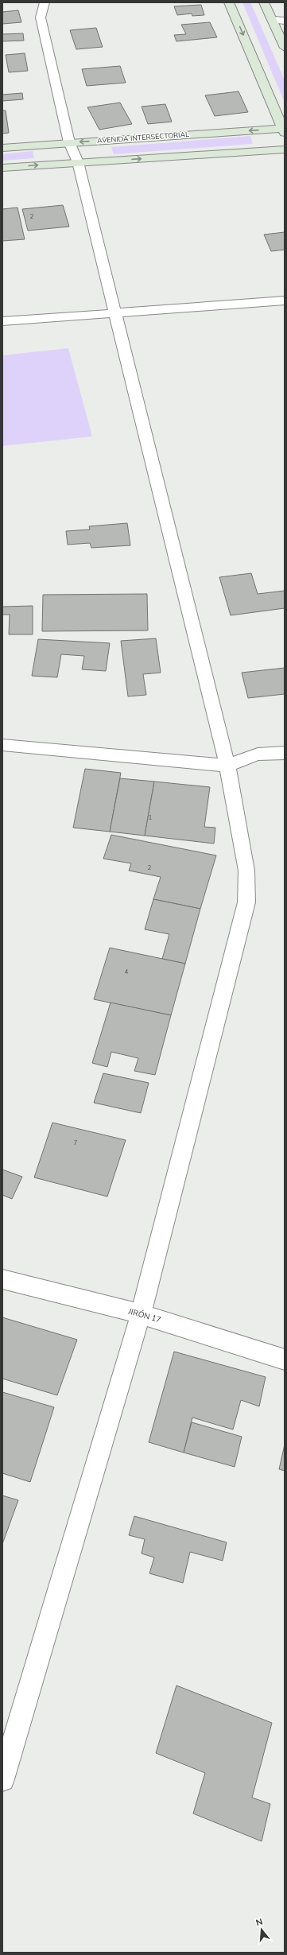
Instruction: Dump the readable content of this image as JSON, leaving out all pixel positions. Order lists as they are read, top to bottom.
{
  "streets": {
    "street": ["AVENIDA INTERSECTORIAL", "JIRÓN 17"]
  },
  "house_numbers": [
    "2",
    "1",
    "2",
    "4",
    "7"
  ],
  "north": "top"
}
